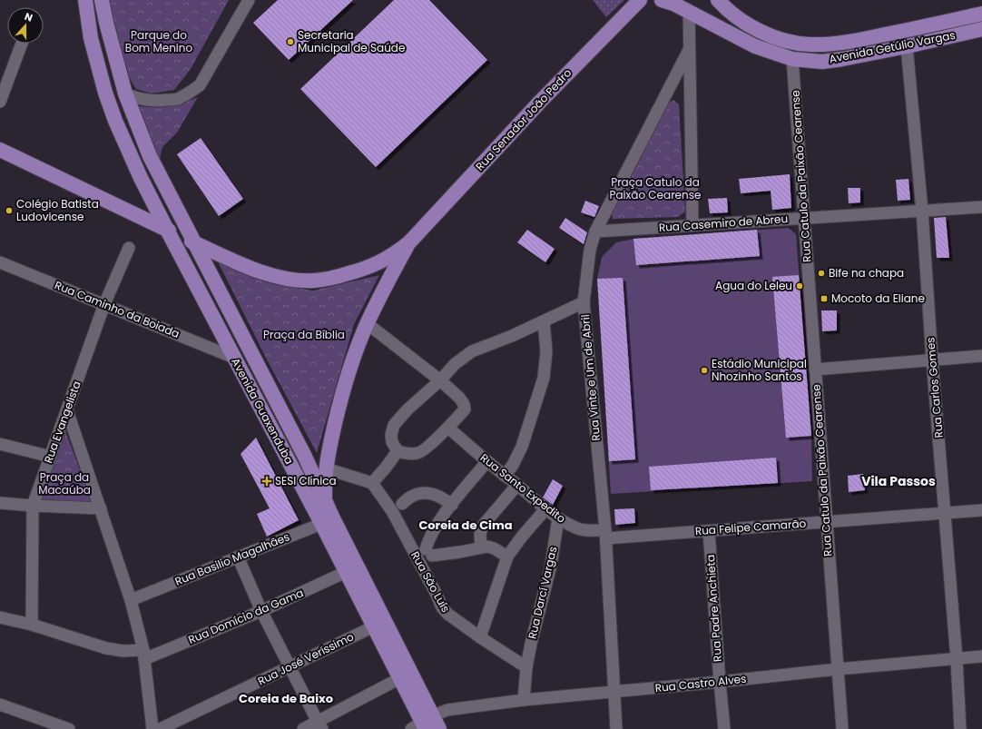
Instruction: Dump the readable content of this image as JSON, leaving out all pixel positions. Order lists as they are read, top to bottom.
{
  "streets": {
    "main road": ["Avenida Getúlio Vargas", "Rua Senador João Pedro", "Avenida Guaxenduba"],
    "street": [
      "Rua Catulo da Paixão Cearense",
      "Rua Casemiro de Abreu",
      "Rua Caminho da Boiada",
      "Rua Vinte e Um de Abril",
      "Rua Carlos Gomes",
      "Rua Evangelista",
      "Rua Santo Expedito",
      "Rua Felipe Camarão",
      "Rua Basilio Magalhães",
      "Rua São Luís",
      "Rua Darcí Vargas",
      "Rua Padre Anchieta",
      "Rua Domício da Gama",
      "Rua José Veríssimo",
      "Rua Castro Alves"
    ]
  },
  "crossings": [
    ["Avenida Getúlio Vargas", "Rua Catulo da Paixão Cearense"],
    ["Avenida Getúlio Vargas", "Rua Carlos Gomes"],
    ["Rua Senador João Pedro", "Avenida Guaxenduba"],
    ["Rua Catulo da Paixão Cearense", "Rua Casemiro de Abreu"],
    ["Rua Catulo da Paixão Cearense", "Rua Felipe Camarão"],
    ["Rua Catulo da Paixão Cearense", "Rua Castro Alves"],
    ["Rua Casemiro de Abreu", "Rua Vinte e Um de Abril"],
    ["Rua Casemiro de Abreu", "Rua Carlos Gomes"],
    ["Rua Caminho da Boiada", "Avenida Guaxenduba"],
    ["Rua Caminho da Boiada", "Rua Evangelista"],
    ["Rua Vinte e Um de Abril", "Rua Santo Expedito"],
    ["Rua Vinte e Um de Abril", "Rua Felipe Camarão"],
    ["Rua Vinte e Um de Abril", "Rua Castro Alves"],
    ["Rua Carlos Gomes", "Rua Felipe Camarão"],
    ["Rua Carlos Gomes", "Rua Castro Alves"],
    ["Avenida Guaxenduba", "Rua Basilio Magalhães"],
    ["Avenida Guaxenduba", "Rua Domício da Gama"],
    ["Avenida Guaxenduba", "Rua José Veríssimo"],
    ["Avenida Guaxenduba", "Rua Castro Alves"],
    ["Rua Evangelista", "Rua Domício da Gama"],
    ["Rua Santo Expedito", "Rua Felipe Camarão"],
    ["Rua Santo Expedito", "Rua Darcí Vargas"],
    ["Rua Felipe Camarão", "Rua Padre Anchieta"],
    ["Rua São Luís", "Rua Darcí Vargas"],
    ["Rua Padre Anchieta", "Rua Castro Alves"]
  ],
  "districts": ["Vila Passos", "Coreia de Cima", "Coreia de Baixo"],
  "parks": [
    "Parque do Bom Menino",
    "Praça Catulo da Paixão Cearense",
    "Praça da Bíblia",
    "Praça da Macaúba"
  ],
  "places": {
    "other": [
      "Secretaria Municipal de Saúde",
      "Colégio Batista Ludovicense",
      "Bife na chapa",
      "Agua do Leleu",
      "Estádio Municipal Nhozinho Santos"
    ],
    "transit": ["Mocoto da Eliane"],
    "health": ["SESI Clínica"]
  },
  "north": "top"
}
